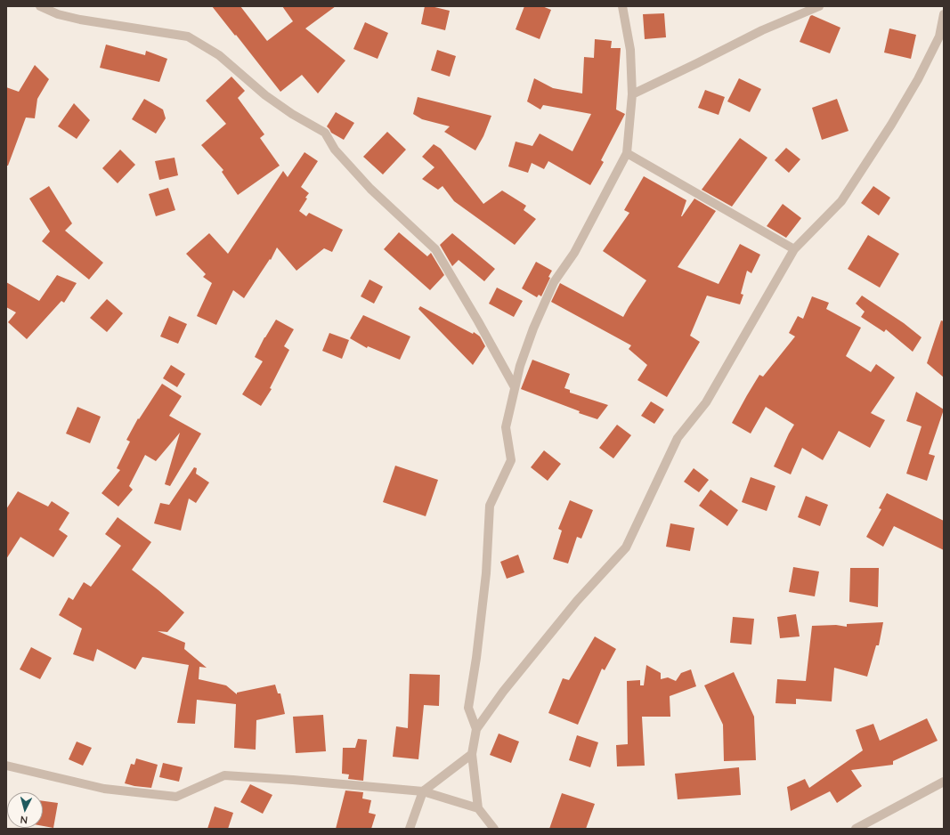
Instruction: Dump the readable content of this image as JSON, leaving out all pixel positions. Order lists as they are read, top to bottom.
{
  "north": "bottom"
}
